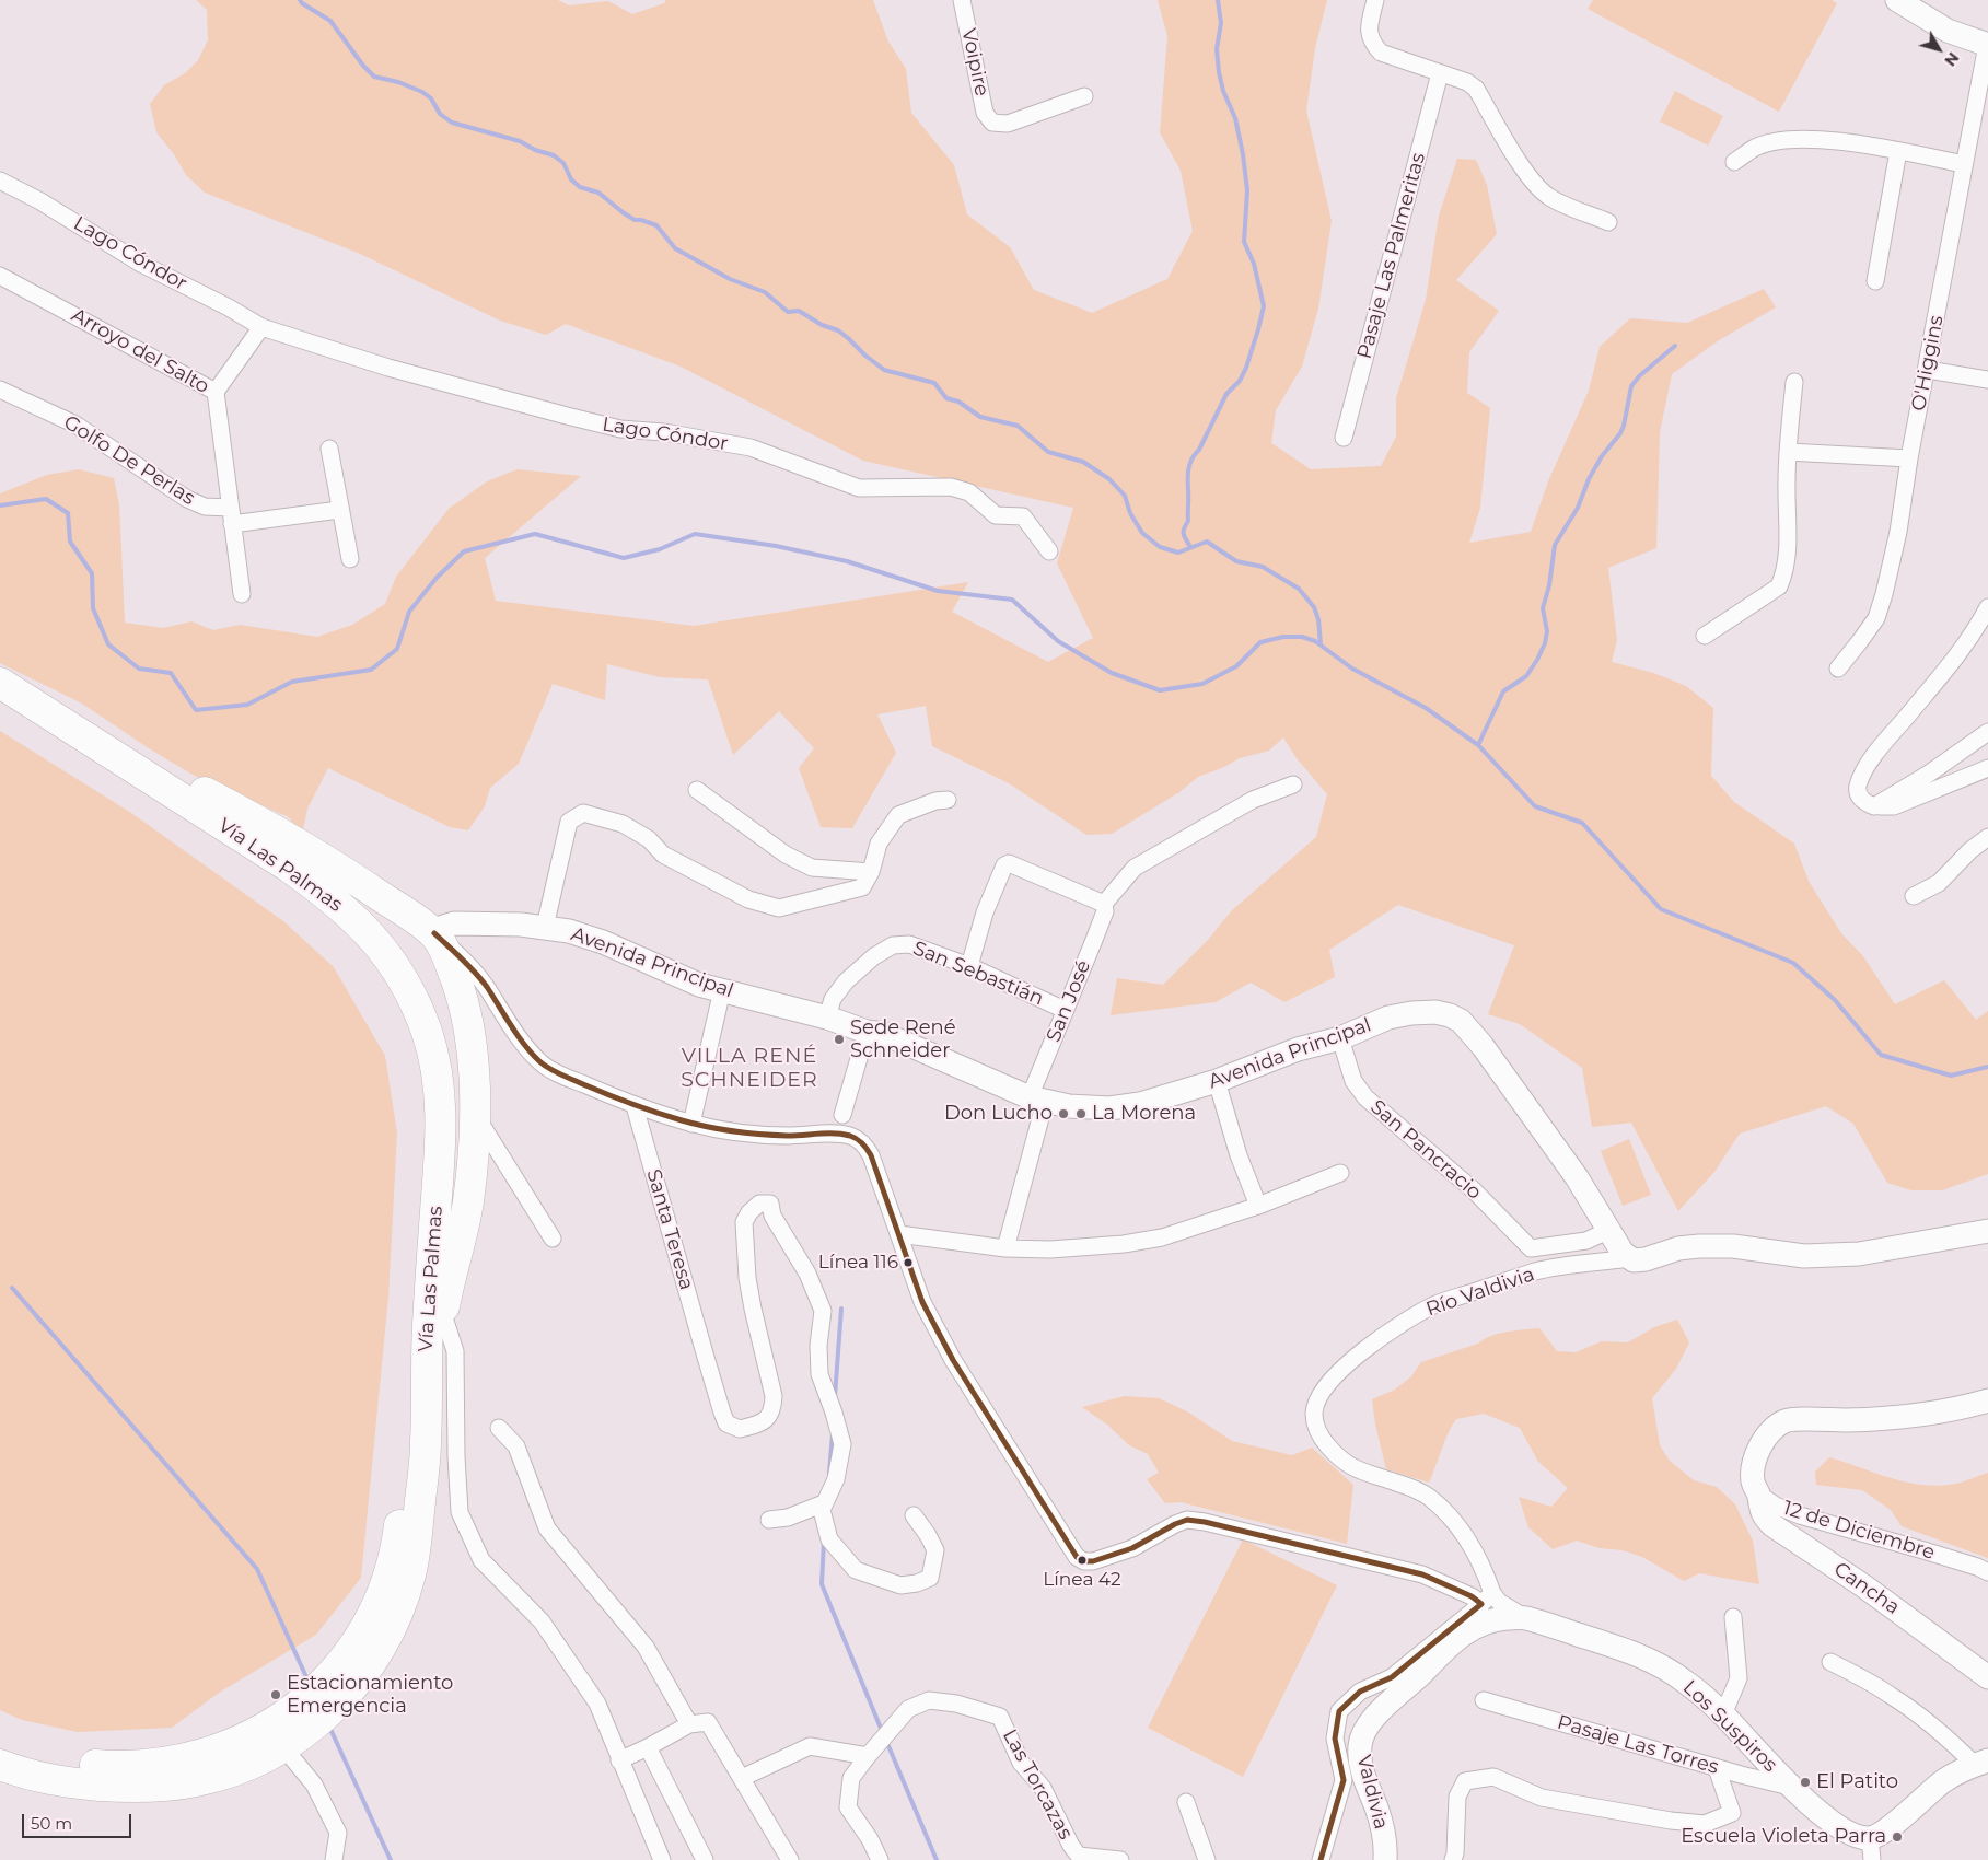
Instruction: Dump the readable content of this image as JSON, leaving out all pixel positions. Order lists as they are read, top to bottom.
{
  "streets": {
    "highway": ["Vía Las Palmas"],
    "street": [
      "Voipire",
      "Lago Cóndor",
      "Pasaje Las Palmeritas",
      "Arroyo del Salto",
      "O'Higgins",
      "Golfo De Perlas",
      "Avenida Principal",
      "San Sebastián",
      "San José",
      "San Pancracio",
      "Santa Teresa",
      "Río Valdivia",
      "12 de Diciembre",
      "Cancha",
      "Los Suspiros",
      "Pasaje Las Torres",
      "Las Torcazas",
      "Valdivia"
    ]
  },
  "crossings": [
    ["Arroyo del Salto", "Golfo De Perlas"],
    ["Avenida Principal", "San Sebastián"],
    ["Avenida Principal", "San José"],
    ["Avenida Principal", "San Pancracio"],
    ["Avenida Principal", "Río Valdivia"],
    ["San Sebastián", "San José"],
    ["Río Valdivia", "Los Suspiros"],
    ["Río Valdivia", "Valdivia"],
    ["12 de Diciembre", "Cancha"],
    ["Los Suspiros", "Pasaje Las Torres"],
    ["Los Suspiros", "Valdivia"]
  ],
  "districts": ["VILLA RENÉ SCHNEIDER"],
  "places": [
    "Sede René Schneider",
    "Don Lucho",
    "La Morena",
    "Línea 116",
    "Línea 42",
    "Estacionamiento Emergencia",
    "El Patito",
    "Escuela Violeta Parra"
  ],
  "scale_bar": "50 m",
  "north": "bottom right"
}
